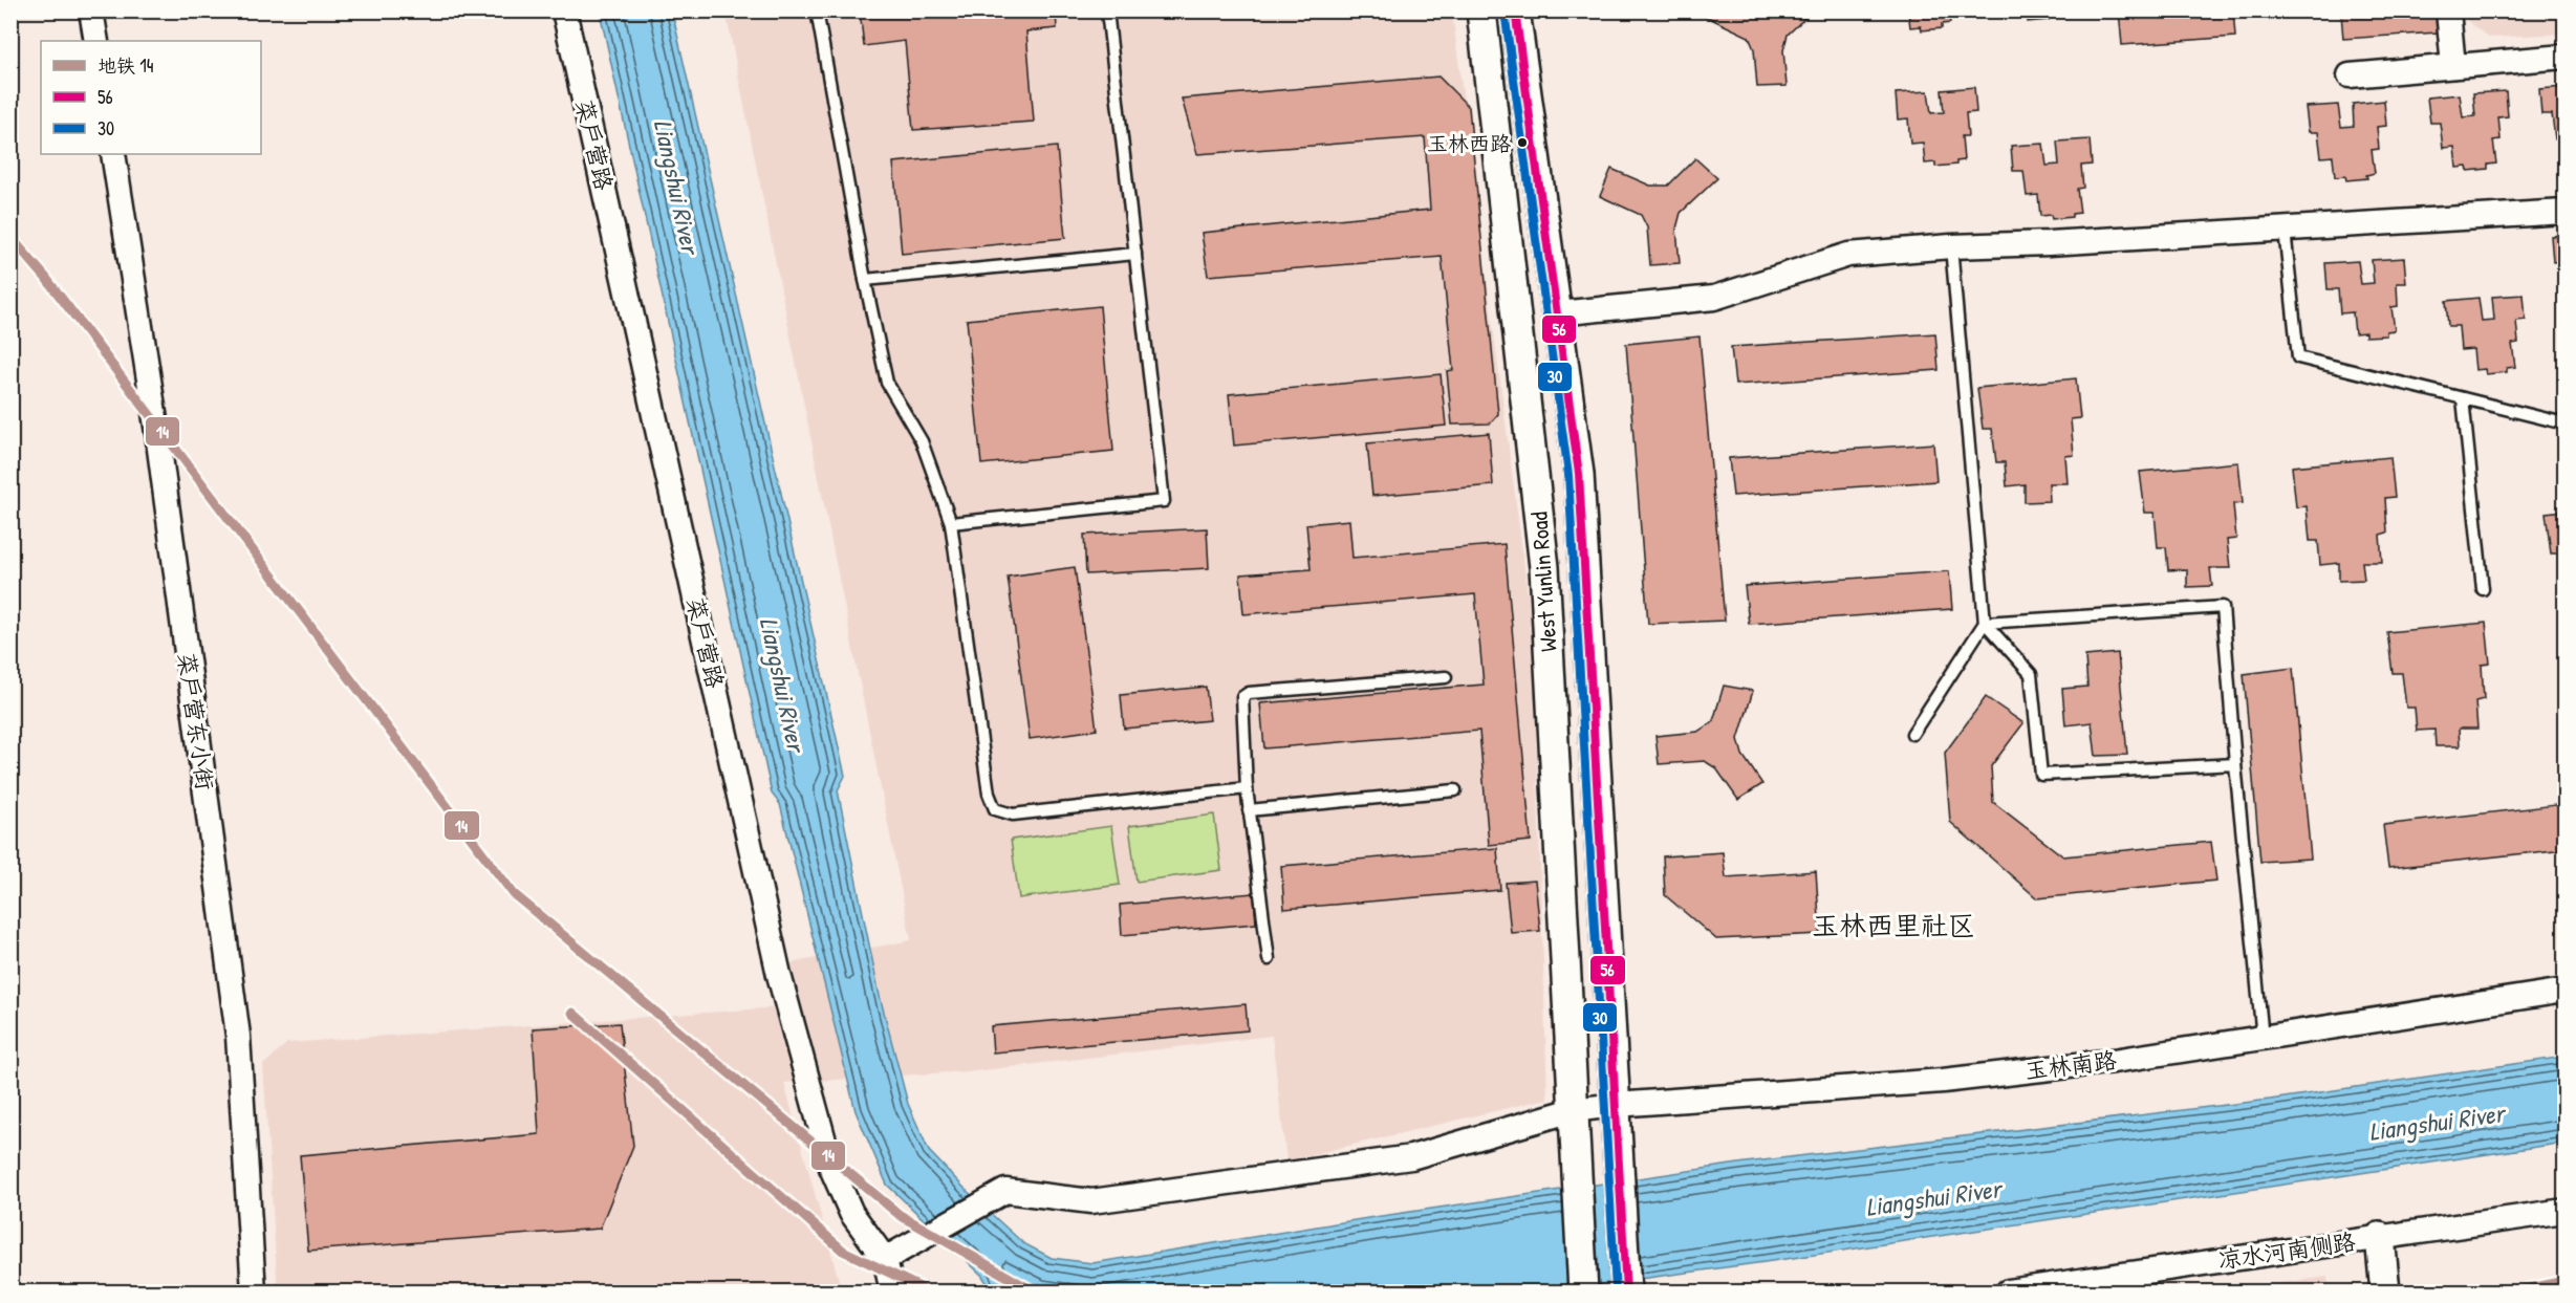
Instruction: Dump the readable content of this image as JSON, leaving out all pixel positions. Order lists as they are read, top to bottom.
{
  "streets": {
    "street": [
      "菜户营路",
      "West Yunlin Road",
      "菜户营东小街",
      "玉林南路",
      "凉水河南侧路"
    ]
  },
  "crossings": [
    ["菜户营路", "玉林南路"],
    ["West Yunlin Road", "玉林南路"]
  ],
  "districts": ["玉林西里社区"],
  "water": ["Liangshui River"],
  "places": ["玉林西路"],
  "lines": ["transit line 56", "transit line 30", "metro line 14"],
  "legend": ["地铁 14", "56", "30"]
}
